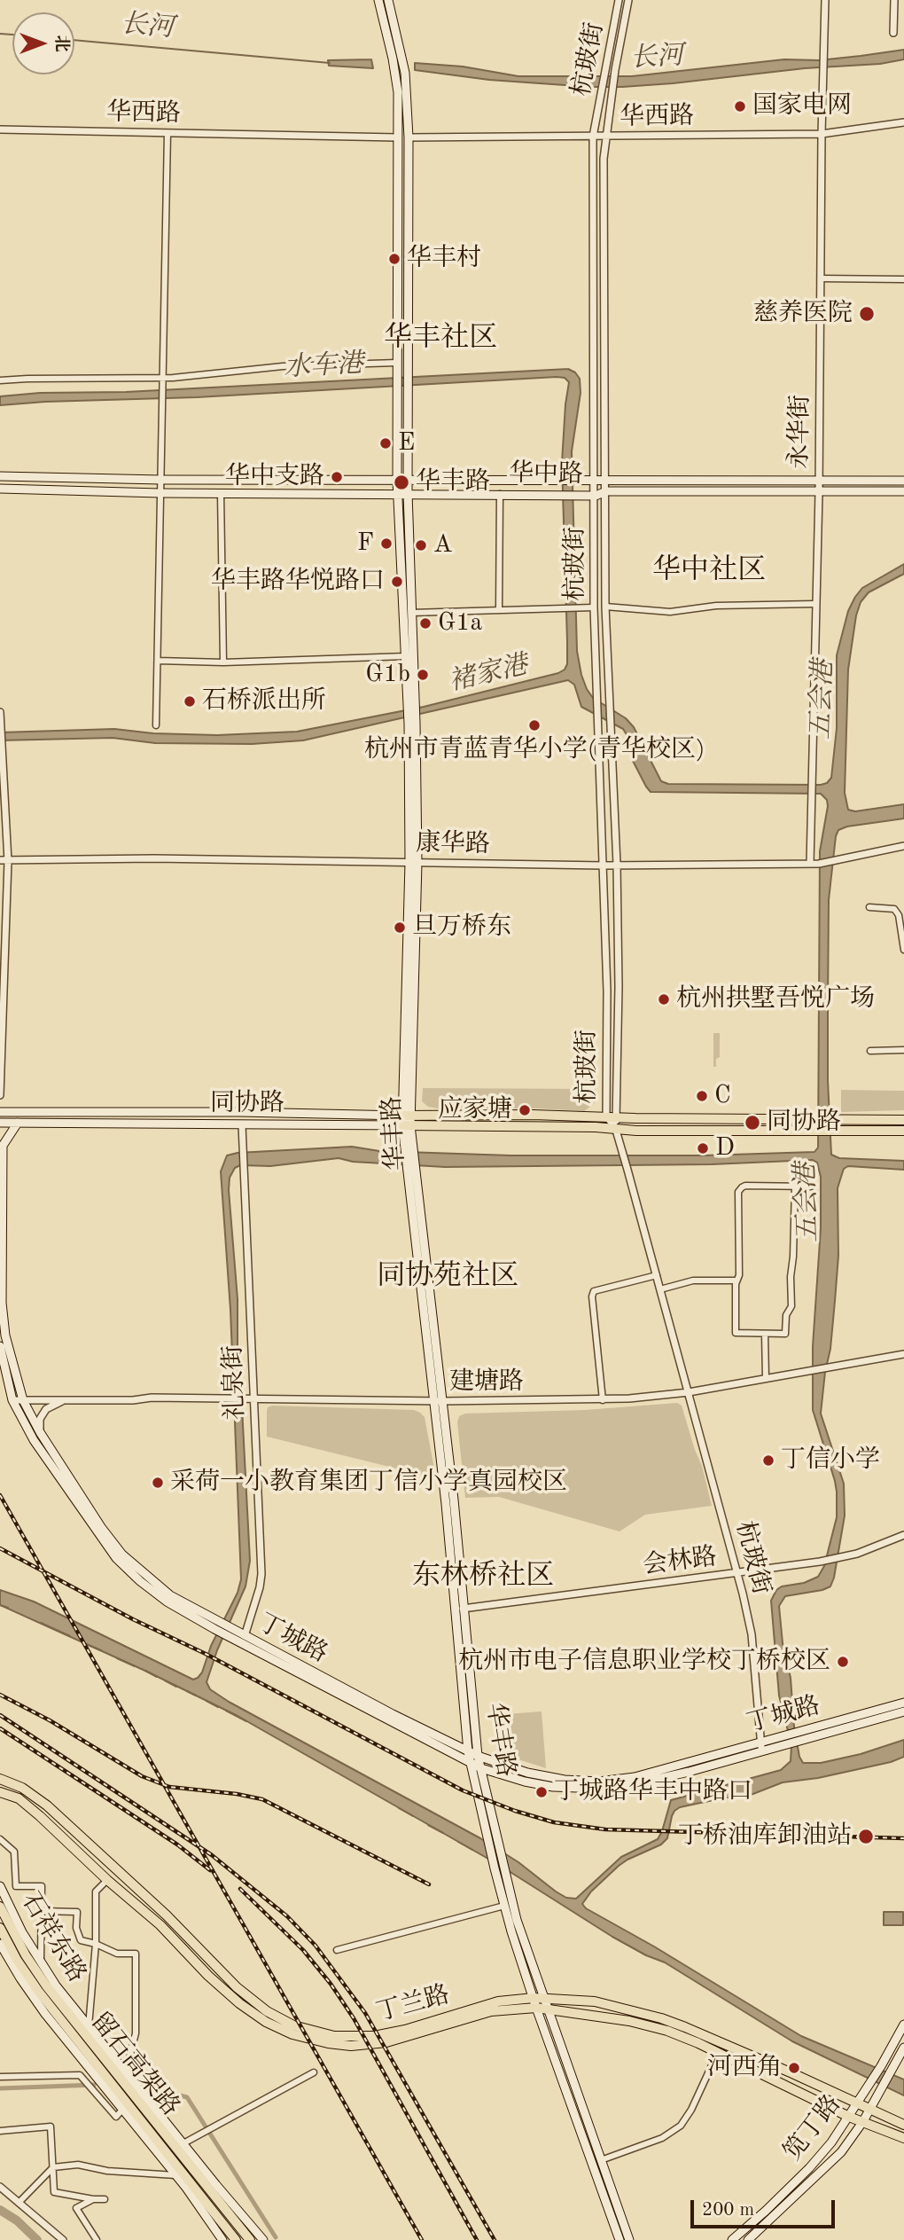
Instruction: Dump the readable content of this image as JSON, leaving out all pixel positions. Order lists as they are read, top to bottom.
{
  "streets": {
    "main road": [
      "华中路",
      "同协路",
      "华丰路",
      "丁城路",
      "石祥东路",
      "丁兰路",
      "留石高架路",
      "笕丁路"
    ],
    "street": [
      "杭玻街",
      "华西路",
      "永华街",
      "康华路",
      "礼泉街",
      "建塘路",
      "会林路"
    ]
  },
  "crossings": [
    ["杭玻街", "华西路"],
    ["杭玻街", "华中路"],
    ["杭玻街", "康华路"],
    ["杭玻街", "同协路"],
    ["杭玻街", "建塘路"],
    ["杭玻街", "会林路"],
    ["杭玻街", "丁城路"],
    ["华西路", "永华街"],
    ["华西路", "华丰路"],
    ["永华街", "华中路"],
    ["永华街", "康华路"],
    ["华中路", "华丰路"],
    ["康华路", "华丰路"],
    ["同协路", "华丰路"],
    ["同协路", "礼泉街"],
    ["同协路", "丁城路"],
    ["华丰路", "建塘路"],
    ["华丰路", "会林路"],
    ["华丰路", "丁城路"],
    ["华丰路", "丁兰路"],
    ["礼泉街", "建塘路"],
    ["礼泉街", "丁城路"],
    ["建塘路", "丁城路"],
    ["石祥东路", "留石高架路"],
    ["丁兰路", "笕丁路"]
  ],
  "districts": [
    "华丰社区",
    "华中社区",
    "同协苑社区",
    "东林桥社区"
  ],
  "water": [
    "长河",
    "水车港",
    "褚家港",
    "五会港"
  ],
  "places": [
    "国家电网",
    "华丰村",
    "慈养医院",
    "E",
    "华中支路",
    "华丰路",
    "F",
    "A",
    "华丰路华悦路口",
    "G1a",
    "G1b",
    "石桥派出所",
    "杭州市青蓝青华小学(青华校区)",
    "旦万桥东",
    "杭州拱墅吾悦广场",
    "C",
    "应家塘",
    "同协路",
    "D",
    "丁信小学",
    "采荷一小教育集团丁信小学真园校区",
    "杭州市电子信息职业学校丁桥校区",
    "丁城路华丰中路口",
    "丁桥油库卸油站",
    "河西角"
  ],
  "scale_bar": "200 m",
  "north": "right"
}
